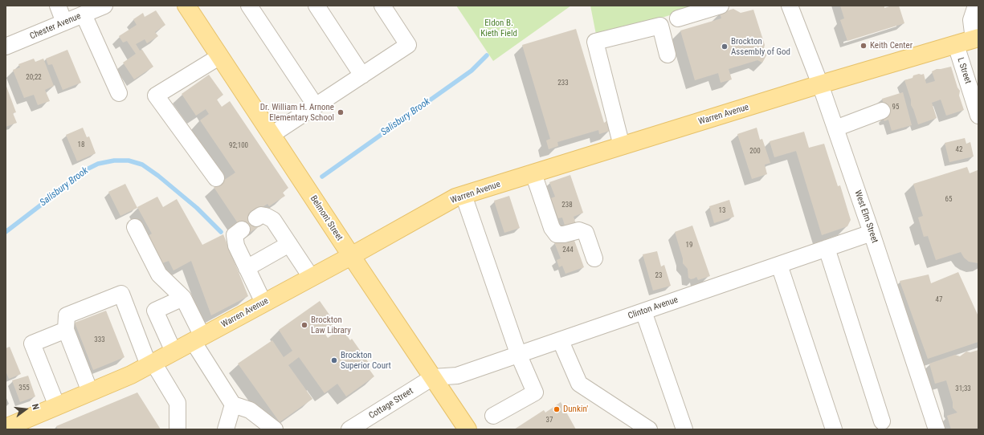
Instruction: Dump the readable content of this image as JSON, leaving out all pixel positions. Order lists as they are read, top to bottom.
{
  "streets": {
    "main road": ["Warren Avenue", "Belmont Street"],
    "street": [
      "Chester Avenue",
      "L Street",
      "West Elm Street",
      "Clinton Avenue",
      "Cottage Street"
    ]
  },
  "crossings": [
    ["L Street", "Warren Avenue"],
    ["Warren Avenue", "West Elm Street"],
    ["Warren Avenue", "Belmont Street"],
    ["West Elm Street", "Clinton Avenue"],
    ["Belmont Street", "Clinton Avenue"],
    ["Belmont Street", "Cottage Street"],
    ["Clinton Avenue", "Cottage Street"]
  ],
  "water": ["Salisbury Brook"],
  "parks": ["Eldon B. Kieth Field"],
  "places": [
    "Keith Center",
    "Brockton Assembly of God",
    "Dr. William H. Arnone Elementary School",
    "Brockton Law Library",
    "Brockton Superior Court",
    "Dunkin'"
  ],
  "house_numbers": [
    "20;22",
    "233",
    "95",
    "18",
    "92;100",
    "42",
    "200",
    "65",
    "238",
    "13",
    "19",
    "244",
    "23",
    "47",
    "333",
    "355",
    "31;33",
    "37"
  ],
  "north": "right"
}
